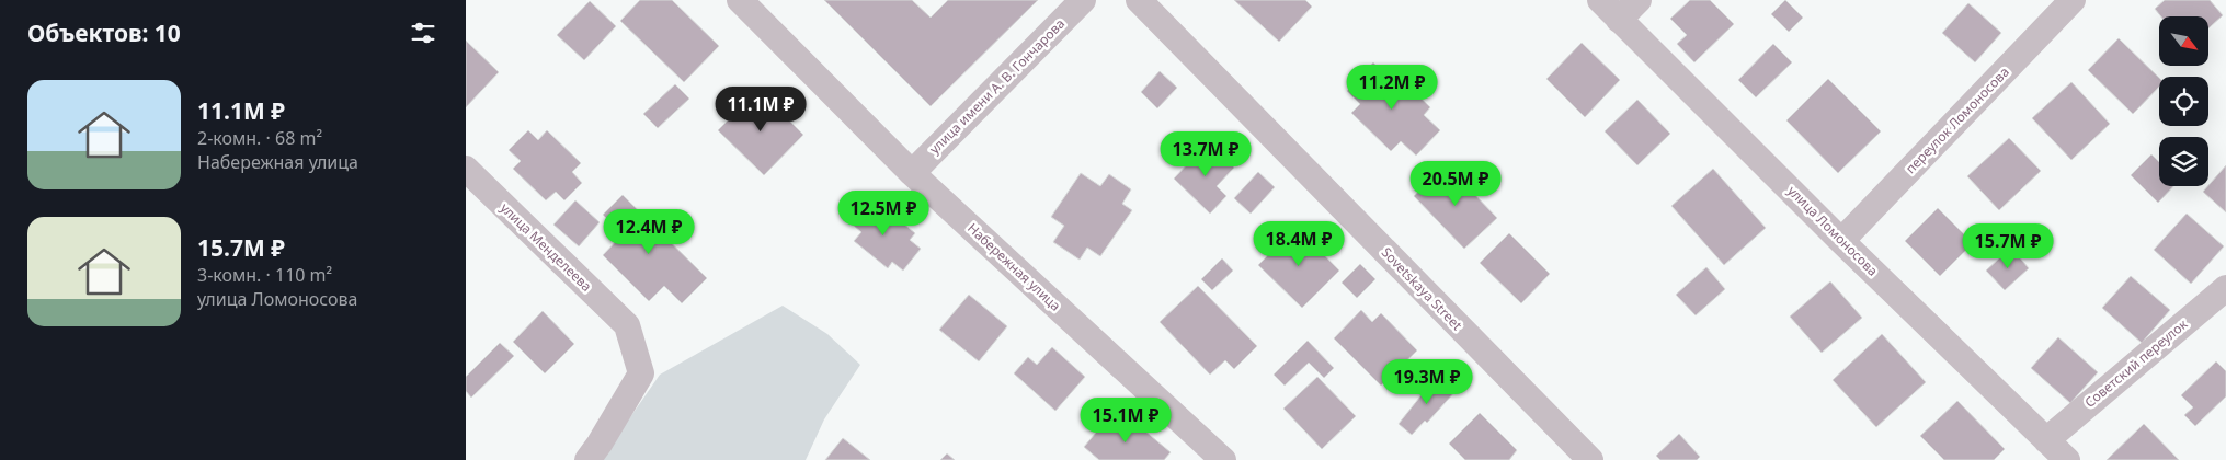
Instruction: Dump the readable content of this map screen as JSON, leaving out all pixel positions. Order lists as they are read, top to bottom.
{
  "streets": {
    "street": [
      "улица имени А. В. Гончарова",
      "переулок Ломоносова",
      "улица Ломоносова",
      "улица Менделеева",
      "Набережная улица",
      "Sovetskaya Street",
      "Советский переулок"
    ]
  },
  "crossings": [
    ["улица имени А. В. Гончарова", "Набережная улица"],
    ["переулок Ломоносова", "улица Ломоносова"],
    ["улица Ломоносова", "Советский переулок"]
  ],
  "north": "bottom right",
  "page": {
    "heading": "Объектов: 10",
    "price": [
      "11.2M ₽",
      "11.1M ₽",
      "13.7M ₽",
      "20.5M ₽",
      "12.5M ₽",
      "12.4M ₽",
      "18.4M ₽",
      "15.7M ₽",
      "19.3M ₽",
      "15.1M ₽"
    ],
    "list": [
      {
        "name": "11.1M ₽",
        "note": "2-комн. · 68 m² · Набережная улица"
      },
      {
        "name": "15.7M ₽",
        "note": "3-комн. · 110 m² · улица Ломоносова"
      }
    ]
  }
}
